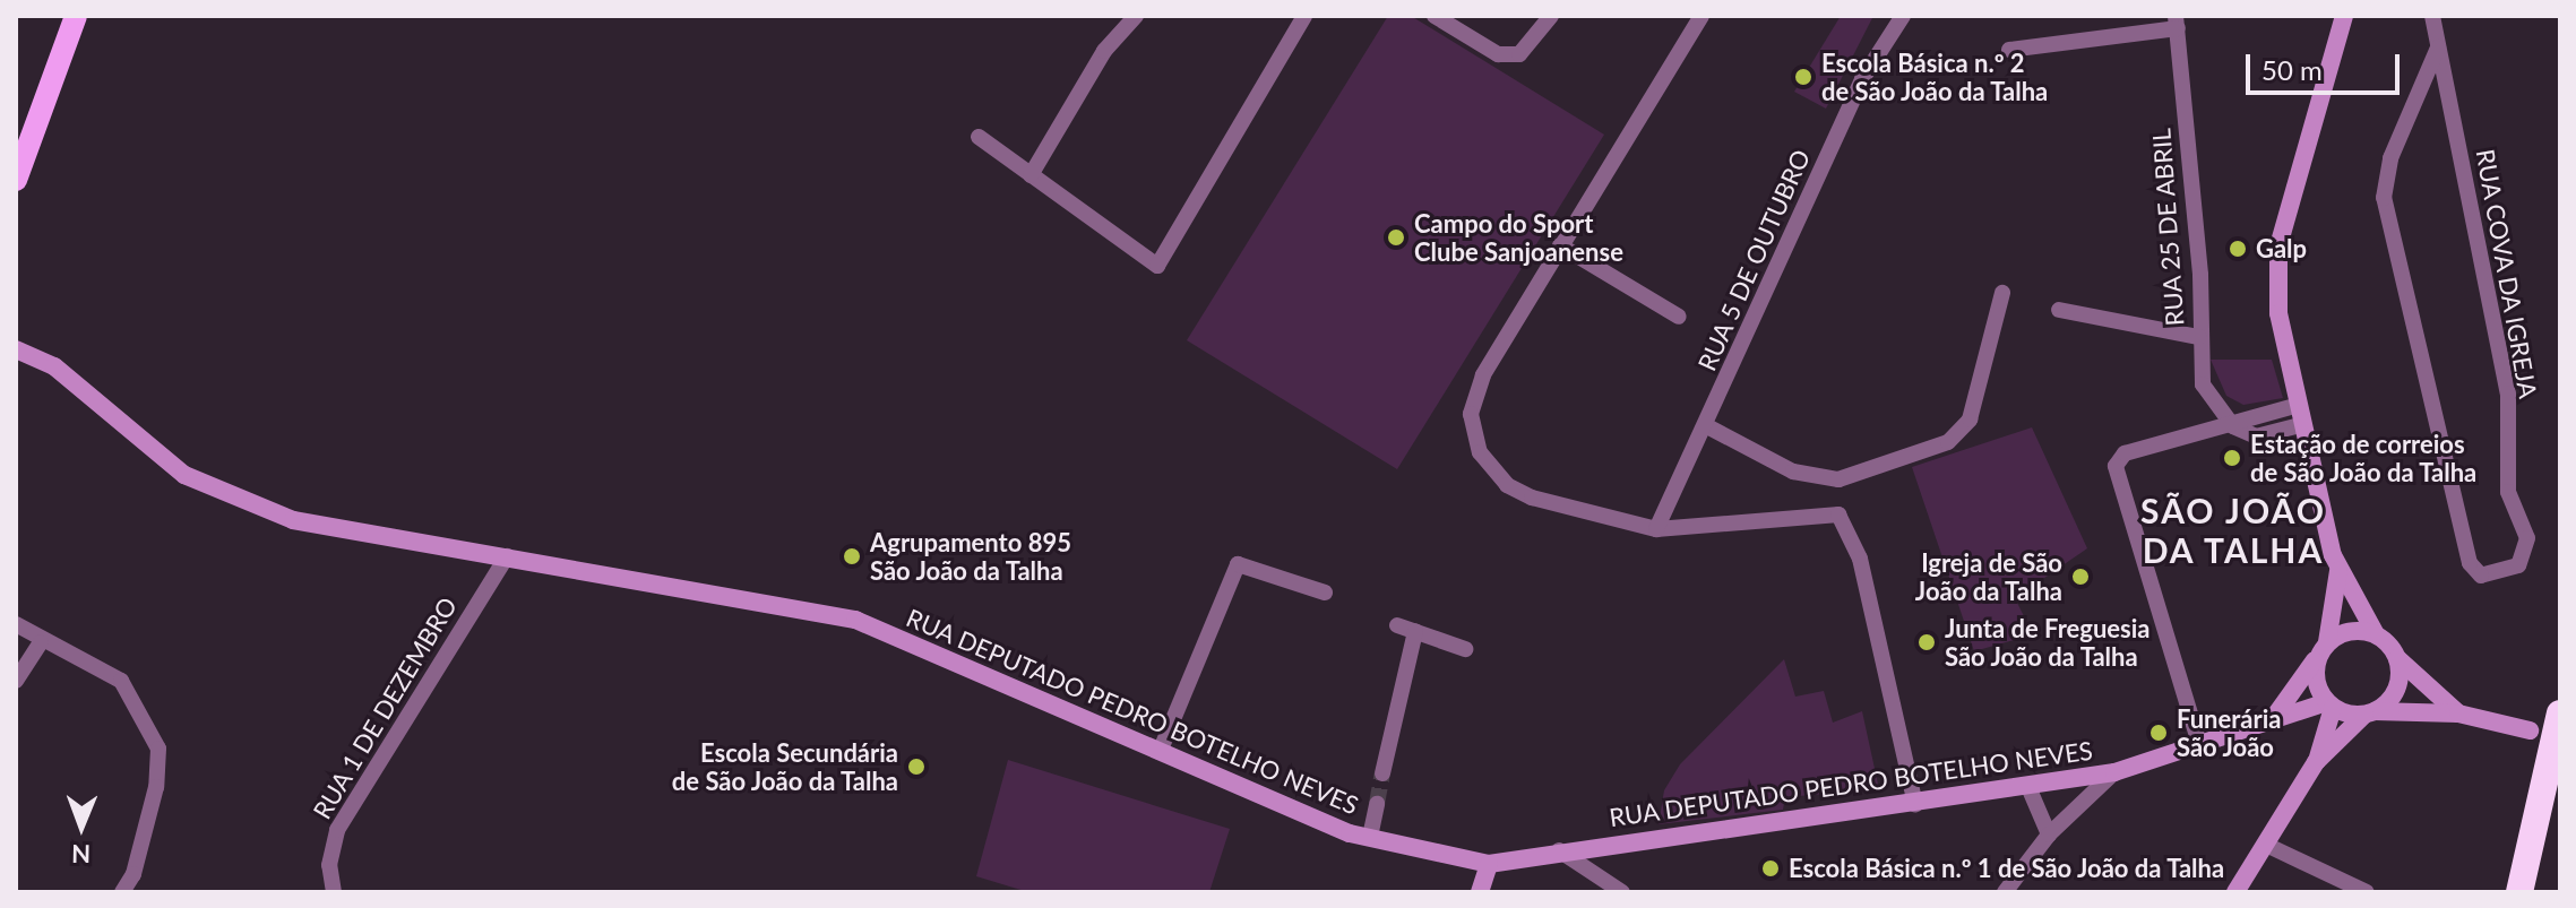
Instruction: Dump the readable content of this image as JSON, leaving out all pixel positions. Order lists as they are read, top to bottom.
{
  "streets": {
    "street": [
      "RUA 25 DE ABRIL",
      "RUA 5 DE OUTUBRO",
      "RUA COVA DA IGREJA",
      "RUA 1 DE DEZEMBRO",
      "RUA DEPUTADO PEDRO BOTELHO NEVES"
    ]
  },
  "crossings": [
    ["RUA 1 DE DEZEMBRO", "RUA DEPUTADO PEDRO BOTELHO NEVES"]
  ],
  "districts": ["SÃO JOÃO DA TALHA"],
  "places": [
    "Escola Básica n.º 2 de São João da Talha",
    "Campo do Sport Clube Sanjoanense",
    "Galp",
    "Estação de correios de São João da Talha",
    "Agrupamento 895 São João da Talha",
    "Igreja de São João da Talha",
    "Junta de Freguesia São João da Talha",
    "Funerária São João",
    "Escola Secundária de São João da Talha",
    "Escola Básica n.º 1 de São João da Talha"
  ],
  "scale_bar": "50 m",
  "north": "bottom"
}
